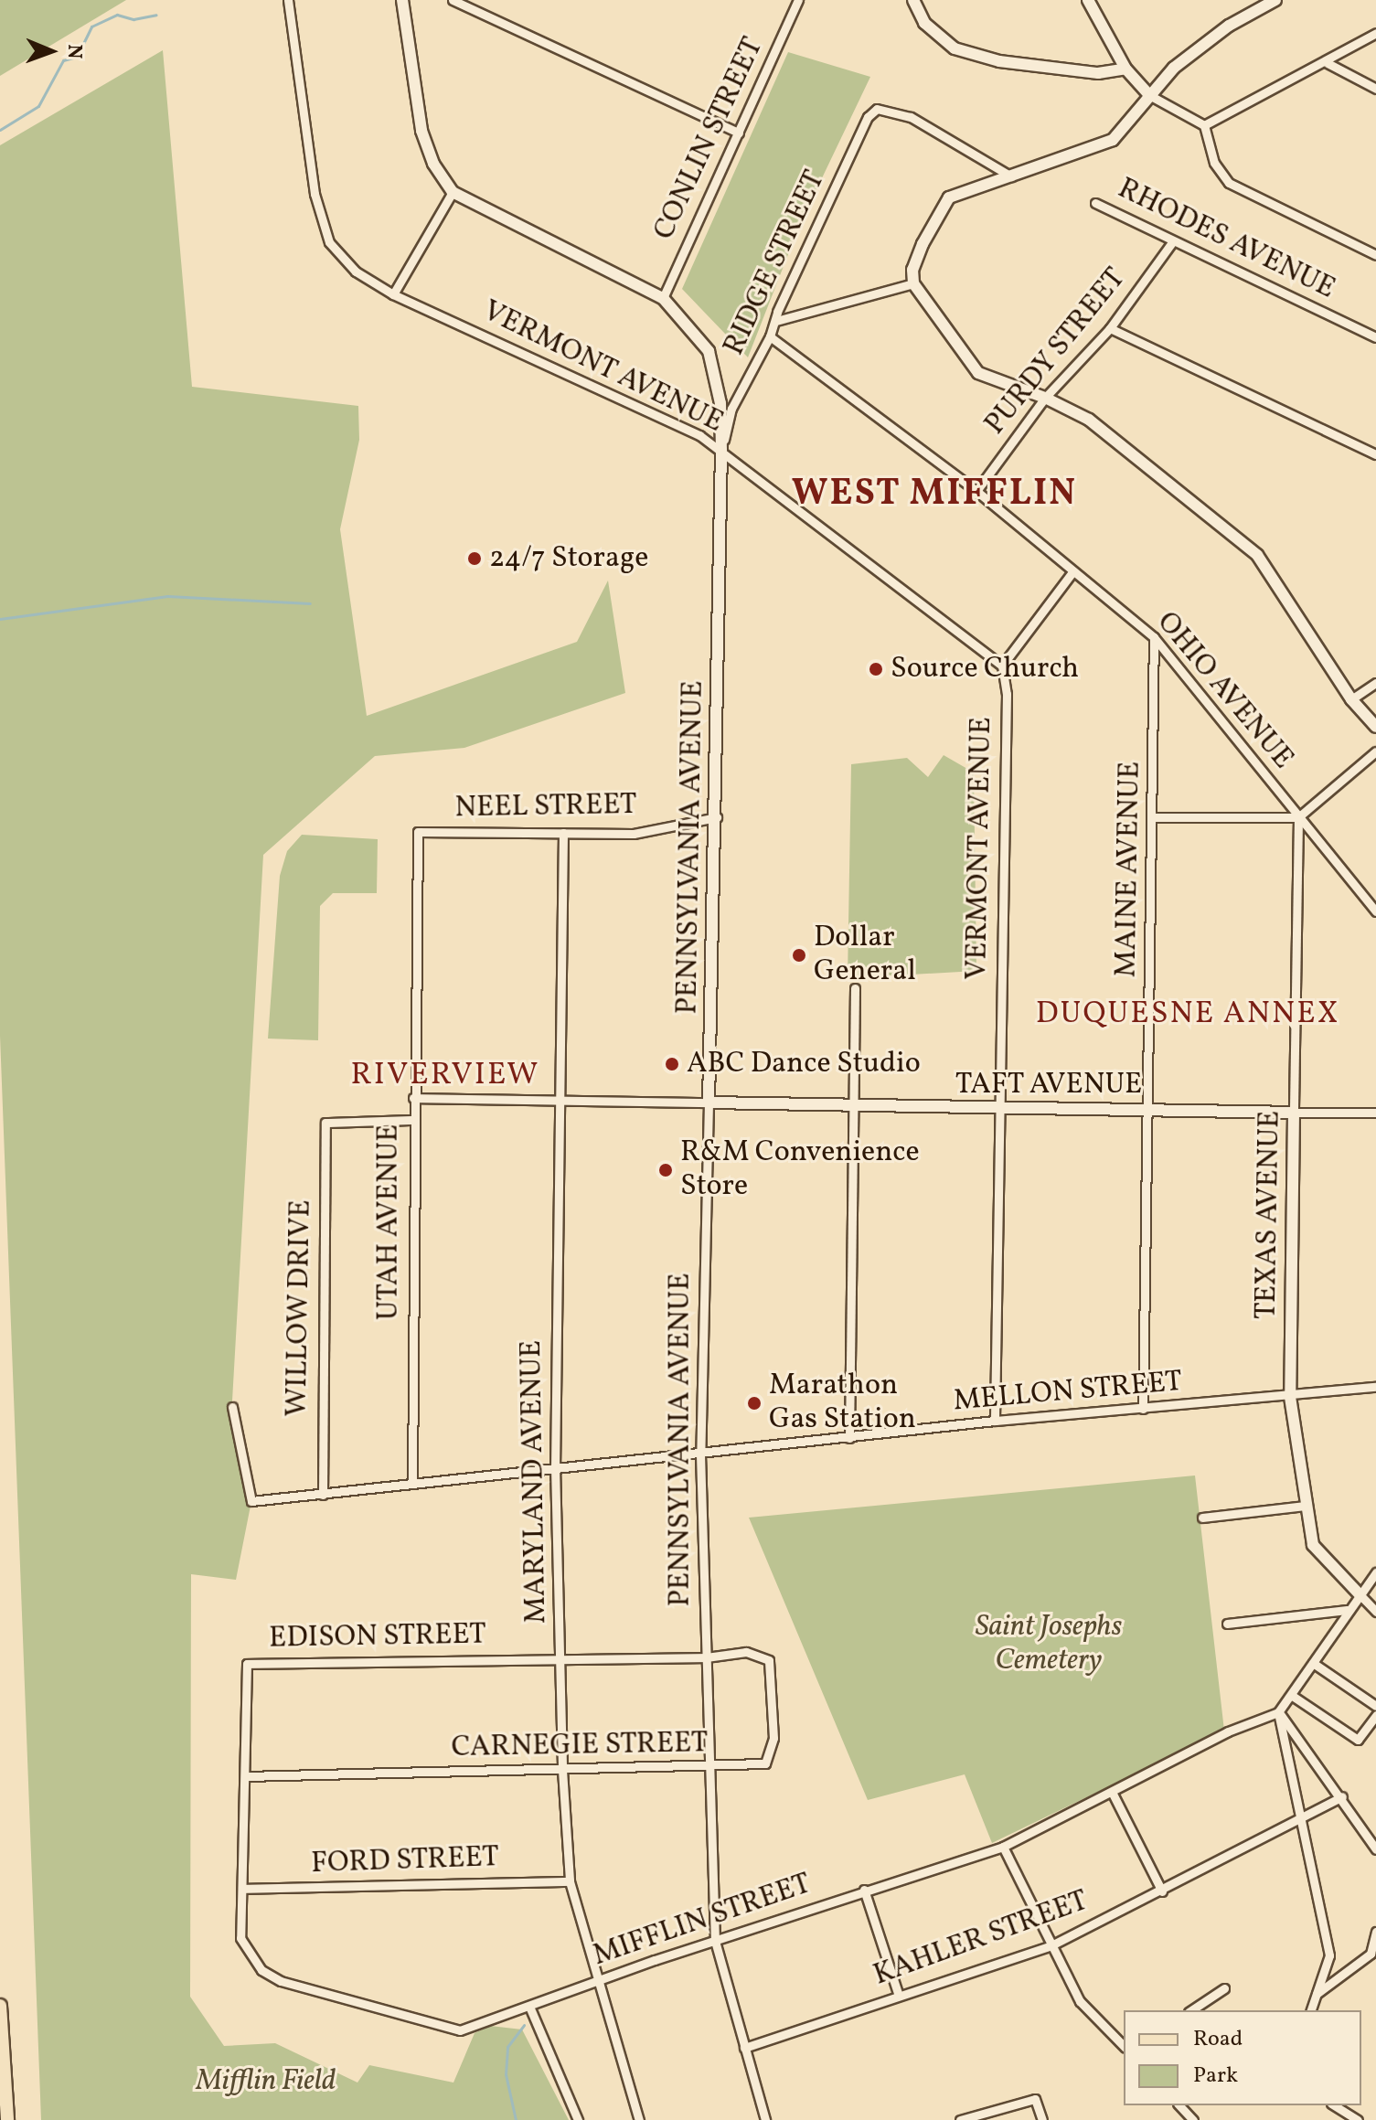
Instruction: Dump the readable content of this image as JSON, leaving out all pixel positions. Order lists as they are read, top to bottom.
{
  "streets": {
    "street": [
      "CONLIN STREET",
      "RHODES AVENUE",
      "RIDGE STREET",
      "PURDY STREET",
      "VERMONT AVENUE",
      "OHIO AVENUE",
      "NEEL STREET",
      "PENNSYLVANIA AVENUE",
      "MAINE AVENUE",
      "TAFT AVENUE",
      "TEXAS AVENUE",
      "UTAH AVENUE",
      "WILLOW DRIVE",
      "MELLON STREET",
      "MARYLAND AVENUE",
      "EDISON STREET",
      "CARNEGIE STREET",
      "FORD STREET",
      "MIFFLIN STREET",
      "KAHLER STREET"
    ]
  },
  "crossings": [
    ["CONLIN STREET", "PENNSYLVANIA AVENUE"],
    ["RHODES AVENUE", "PURDY STREET"],
    ["RIDGE STREET", "VERMONT AVENUE"],
    ["RIDGE STREET", "OHIO AVENUE"],
    ["RIDGE STREET", "PENNSYLVANIA AVENUE"],
    ["PURDY STREET", "OHIO AVENUE"],
    ["VERMONT AVENUE", "PENNSYLVANIA AVENUE"],
    ["VERMONT AVENUE", "TAFT AVENUE"],
    ["VERMONT AVENUE", "MELLON STREET"],
    ["OHIO AVENUE", "MAINE AVENUE"],
    ["OHIO AVENUE", "TEXAS AVENUE"],
    ["NEEL STREET", "PENNSYLVANIA AVENUE"],
    ["NEEL STREET", "UTAH AVENUE"],
    ["NEEL STREET", "MARYLAND AVENUE"],
    ["PENNSYLVANIA AVENUE", "TAFT AVENUE"],
    ["PENNSYLVANIA AVENUE", "MELLON STREET"],
    ["PENNSYLVANIA AVENUE", "EDISON STREET"],
    ["PENNSYLVANIA AVENUE", "CARNEGIE STREET"],
    ["PENNSYLVANIA AVENUE", "MIFFLIN STREET"],
    ["PENNSYLVANIA AVENUE", "KAHLER STREET"],
    ["MAINE AVENUE", "TAFT AVENUE"],
    ["MAINE AVENUE", "MELLON STREET"],
    ["TAFT AVENUE", "TEXAS AVENUE"],
    ["TAFT AVENUE", "UTAH AVENUE"],
    ["TAFT AVENUE", "MARYLAND AVENUE"],
    ["TEXAS AVENUE", "MELLON STREET"],
    ["UTAH AVENUE", "WILLOW DRIVE"],
    ["UTAH AVENUE", "MELLON STREET"],
    ["WILLOW DRIVE", "MELLON STREET"],
    ["MELLON STREET", "MARYLAND AVENUE"],
    ["MARYLAND AVENUE", "EDISON STREET"],
    ["MARYLAND AVENUE", "CARNEGIE STREET"],
    ["MARYLAND AVENUE", "FORD STREET"],
    ["MARYLAND AVENUE", "MIFFLIN STREET"],
    ["EDISON STREET", "CARNEGIE STREET"],
    ["EDISON STREET", "MIFFLIN STREET"],
    ["CARNEGIE STREET", "MIFFLIN STREET"],
    ["FORD STREET", "MIFFLIN STREET"]
  ],
  "districts": ["WEST MIFFLIN", "DUQUESNE ANNEX", "RIVERVIEW"],
  "parks": ["Saint Josephs Cemetery", "Mifflin Field"],
  "places": [
    "24/7 Storage",
    "Source Church",
    "Dollar General",
    "ABC Dance Studio",
    "R&M Convenience Store",
    "Marathon Gas Station"
  ],
  "legend": ["Road", "Park"],
  "north": "right"
}
